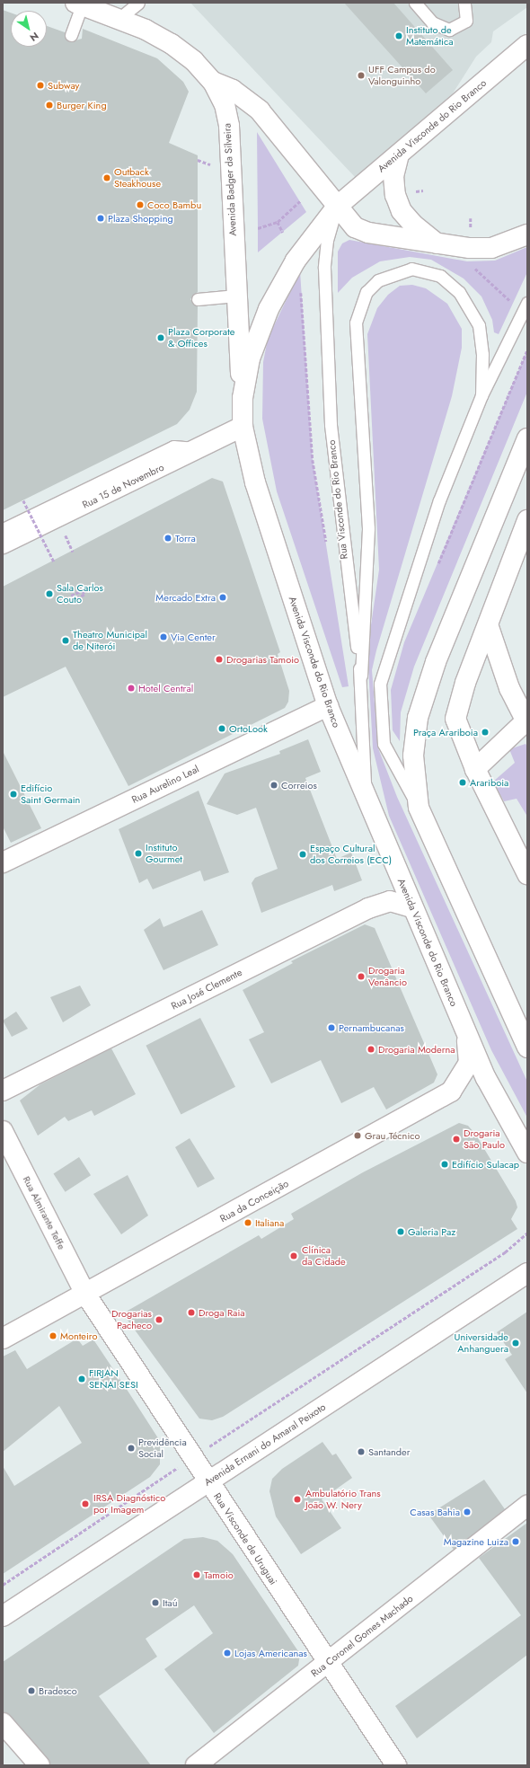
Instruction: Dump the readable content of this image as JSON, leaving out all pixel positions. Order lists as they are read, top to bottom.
{
  "streets": {
    "street": [
      "Avenida Visconde do Rio Branco",
      "Avenida Badger da Silveira",
      "Rua 15 de Novembro",
      "Rua Aurelino Leal",
      "Rua José Clemente",
      "Rua da Conceição",
      "Rua Almirante Teffe",
      "Avenida Ernani do Amaral Peixoto",
      "Rua Visconde de Uruguai",
      "Rua Coronel Gomes Machado"
    ],
    "lane": ["Rua Visconde do Rio Branco"]
  },
  "crossings": [
    ["Avenida Visconde do Rio Branco", "Avenida Badger da Silveira"],
    ["Avenida Visconde do Rio Branco", "Rua 15 de Novembro"],
    ["Avenida Visconde do Rio Branco", "Rua Visconde do Rio Branco"],
    ["Avenida Visconde do Rio Branco", "Rua Aurelino Leal"],
    ["Avenida Visconde do Rio Branco", "Rua José Clemente"],
    ["Avenida Visconde do Rio Branco", "Rua da Conceição"],
    ["Rua da Conceição", "Rua Almirante Teffe"],
    ["Rua da Conceição", "Rua Visconde de Uruguai"],
    ["Rua Almirante Teffe", "Rua Visconde de Uruguai"],
    ["Avenida Ernani do Amaral Peixoto", "Rua Visconde de Uruguai"],
    ["Rua Visconde de Uruguai", "Rua Coronel Gomes Machado"]
  ],
  "places": [
    "Instituto de Matemática",
    "UFF Campus do Valonguinho",
    "Subway",
    "Burger King",
    "Outback Steakhouse",
    "Coco Bambu",
    "Plaza Shopping",
    "Plaza Corporate & Offices",
    "Torra",
    "Sala Carlos Couto",
    "Mercado Extra",
    "Via Center",
    "Theatro Municipal de Niterói",
    "Drogarias Tamoio",
    "Hotel Central",
    "OrtoLook",
    "Praça Arariboia",
    "Arariboia",
    "Correios",
    "Edifício Saint Germain",
    "Instituto Gourmet",
    "Espaço Cultural dos Correios (ECC)",
    "Drogaria Venâncio",
    "Pernambucanas",
    "Drogaria Moderna",
    "Grau Técnico",
    "Drogaria São Paulo",
    "Edifício Sulacap",
    "Italiana",
    "Galeria Paz",
    "Clínica da Cidade",
    "Droga Raia",
    "Drogarias Pacheco",
    "Monteiro",
    "Universidade Anhanguera",
    "FIRJAN SENAI SESI",
    "Previdência Social",
    "Santander",
    "Ambulatório Trans João W. Nery",
    "IRSA Diagnóstico por Imagem",
    "Casas Bahia",
    "Magazine Luiza",
    "Tamoio",
    "Itaú",
    "Lojas Americanas",
    "Bradesco"
  ],
  "north": "bottom right"
}
